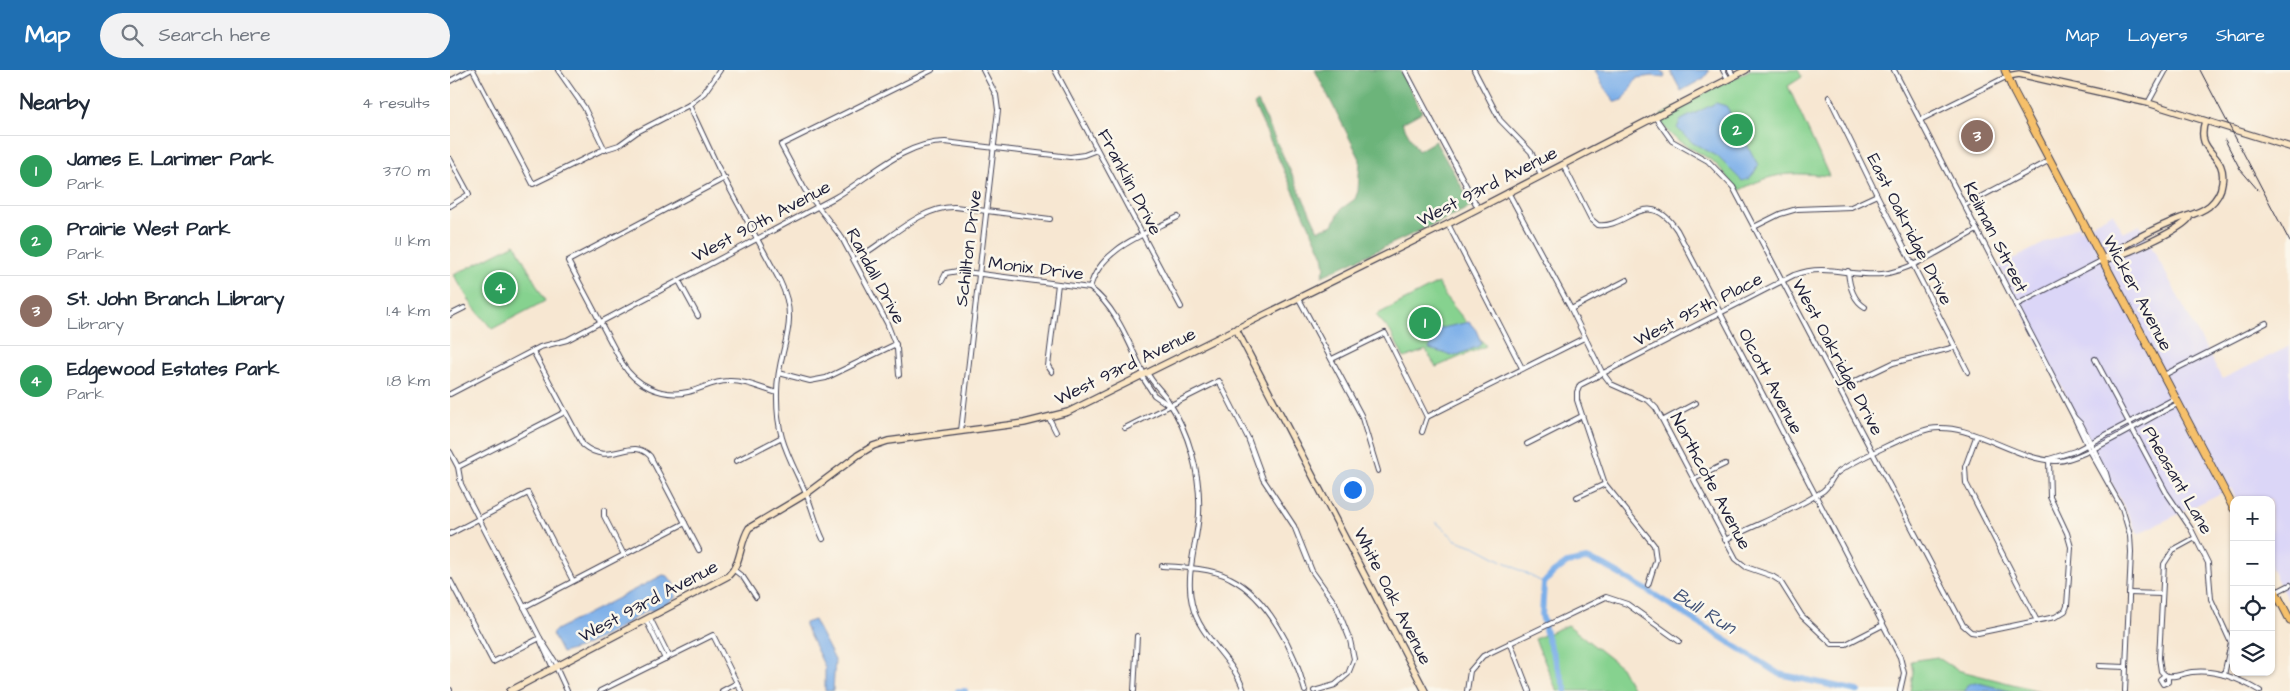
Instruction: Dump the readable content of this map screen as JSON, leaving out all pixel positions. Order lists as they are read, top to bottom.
{
  "streets": {
    "highway": ["Wicker Avenue"],
    "street": [
      "Franklin Drive",
      "West 93rd Avenue",
      "West 90th Avenue",
      "East Oakridge Drive",
      "Keilman Street",
      "Schillton Drive",
      "Monix Drive",
      "Randall Drive",
      "West 95th Place",
      "West Oakridge Drive",
      "Olcott Avenue",
      "Pheasant Lane",
      "Northcote Avenue",
      "White Oak Avenue"
    ]
  },
  "crossings": [
    ["Franklin Drive", "West 90th Avenue"],
    ["West 93rd Avenue", "Schillton Drive"],
    ["West 93rd Avenue", "Monix Drive"],
    ["West 93rd Avenue", "West Oakridge Drive"],
    ["West 93rd Avenue", "Olcott Avenue"],
    ["West 93rd Avenue", "Northcote Avenue"],
    ["West 93rd Avenue", "White Oak Avenue"],
    ["West 90th Avenue", "Schillton Drive"],
    ["West 90th Avenue", "Randall Drive"],
    ["East Oakridge Drive", "West 95th Place"],
    ["Keilman Street", "West 95th Place"],
    ["Schillton Drive", "Monix Drive"],
    ["West 95th Place", "West Oakridge Drive"],
    ["West 95th Place", "Olcott Avenue"],
    ["West 95th Place", "Northcote Avenue"],
    ["Olcott Avenue", "Northcote Avenue"]
  ],
  "water": ["Bull Run"],
  "page": {
    "header": "Map",
    "search": "Search here",
    "nav": ["Map", "Layers", "Share"],
    "heading": ["Nearby", "4 results"],
    "pins": [
      "2",
      "3",
      "4",
      "1"
    ],
    "list": [
      {
        "mark": "1",
        "name": "James E. Larimer Park",
        "note": "Park",
        "value": "370 m"
      },
      {
        "mark": "2",
        "name": "Prairie West Park",
        "note": "Park",
        "value": "1.1 km"
      },
      {
        "mark": "3",
        "name": "St. John Branch Library",
        "note": "Library",
        "value": "1.4 km"
      },
      {
        "mark": "4",
        "name": "Edgewood Estates Park",
        "note": "Park",
        "value": "1.8 km"
      }
    ],
    "map_buttons": ["+", "−"]
  }
}
